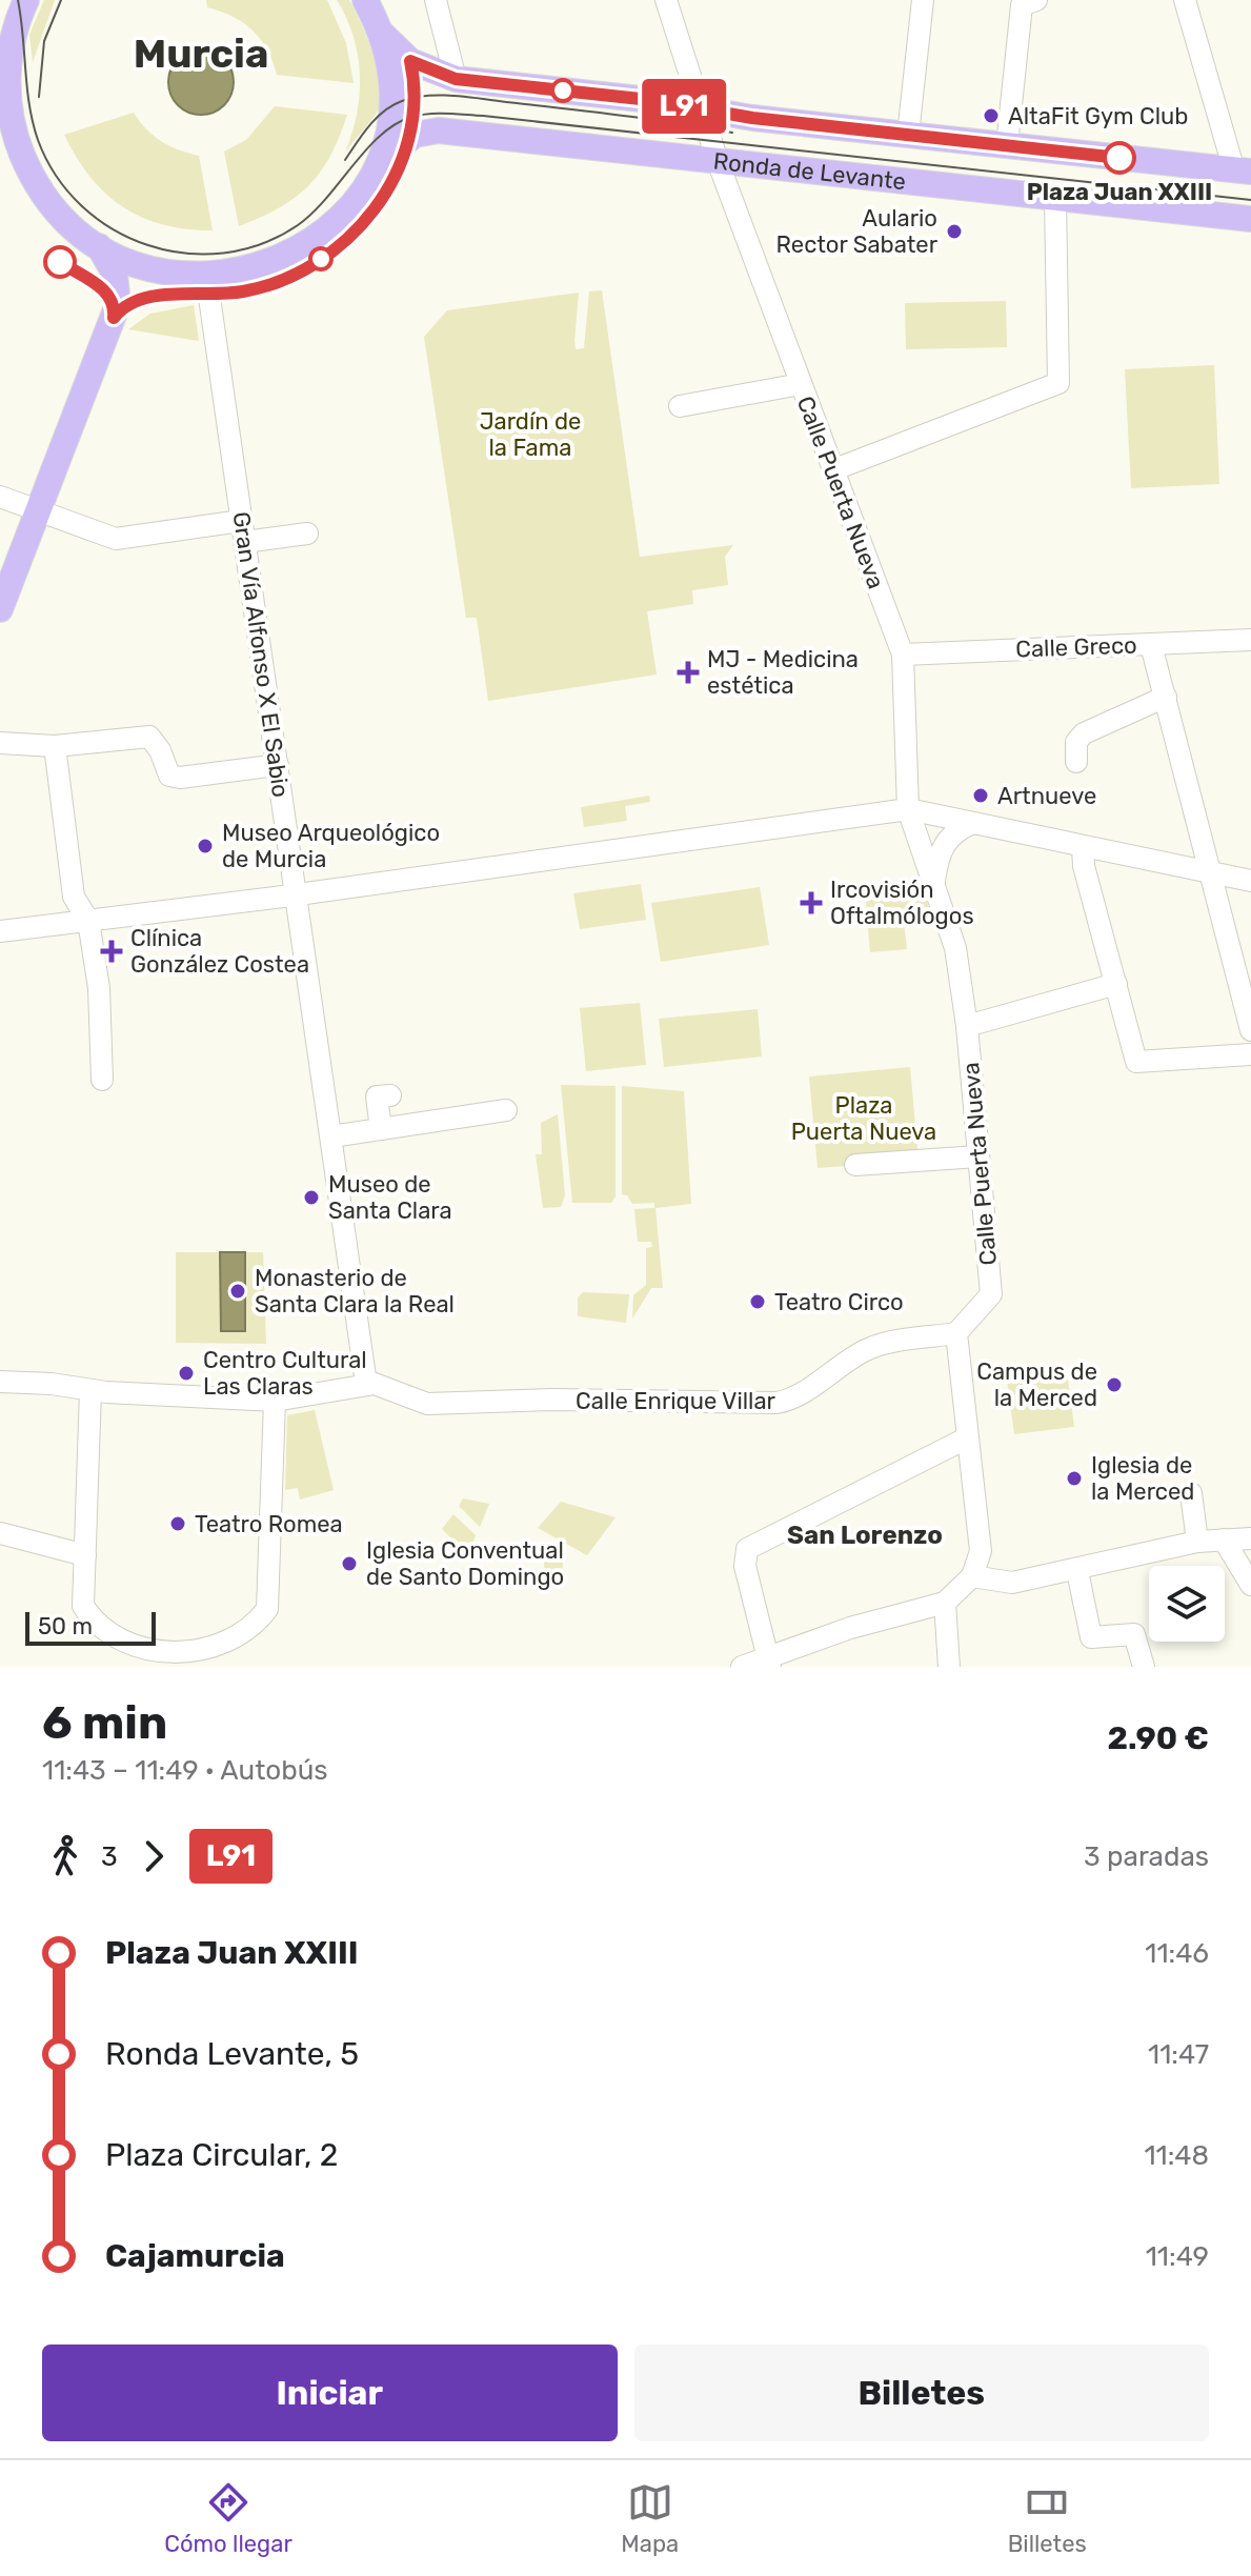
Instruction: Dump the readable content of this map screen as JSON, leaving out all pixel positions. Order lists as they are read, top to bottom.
{
  "streets": {
    "main road": ["Ronda de Levante"],
    "street": [
      "Calle Puerta Nueva",
      "Calle Greco",
      "Gran Vía Alfonso X El Sabio",
      "Calle Enrique Villar"
    ]
  },
  "crossings": [
    ["Ronda de Levante", "Calle Puerta Nueva"],
    ["Calle Puerta Nueva", "Calle Greco"],
    ["Calle Puerta Nueva", "Calle Enrique Villar"],
    ["Gran Vía Alfonso X El Sabio", "Calle Enrique Villar"]
  ],
  "districts": ["Murcia", "San Lorenzo"],
  "parks": ["Jardín de la Fama", "Plaza Puerta Nueva"],
  "places": {
    "other": [
      "AltaFit Gym Club",
      "Plaza Juan XXIII",
      "Aulario Rector Sabater",
      "Artnueve",
      "Museo Arqueológico de Murcia",
      "Museo de Santa Clara",
      "Monasterio de Santa Clara la Real",
      "Teatro Circo",
      "Centro Cultural Las Claras",
      "Campus de la Merced",
      "Iglesia de la Merced",
      "Teatro Romea",
      "Iglesia Conventual de Santo Domingo"
    ],
    "health": ["MJ - Medicina estética", "Ircovisión Oftalmólogos", "Clínica González Costea"]
  },
  "lines": ["bus line L91"],
  "scale_bar": "50 m",
  "page": {
    "on_map": "L91",
    "scale": "50 m",
    "heading": ["6 min", "11:43 – 11:49 · Autobús", "2.90 €"],
    "legs": ["3", "L91", "3 paradas"],
    "list": [
      {
        "name": "Plaza Juan XXIII",
        "value": "11:46"
      },
      {
        "name": "Ronda Levante, 5",
        "value": "11:47"
      },
      {
        "name": "Plaza Circular, 2",
        "value": "11:48"
      },
      {
        "name": "Cajamurcia",
        "value": "11:49"
      }
    ],
    "buttons": ["Iniciar", "Billetes"],
    "tabs": ["Cómo llegar", "Mapa", "Billetes"]
  }
}
